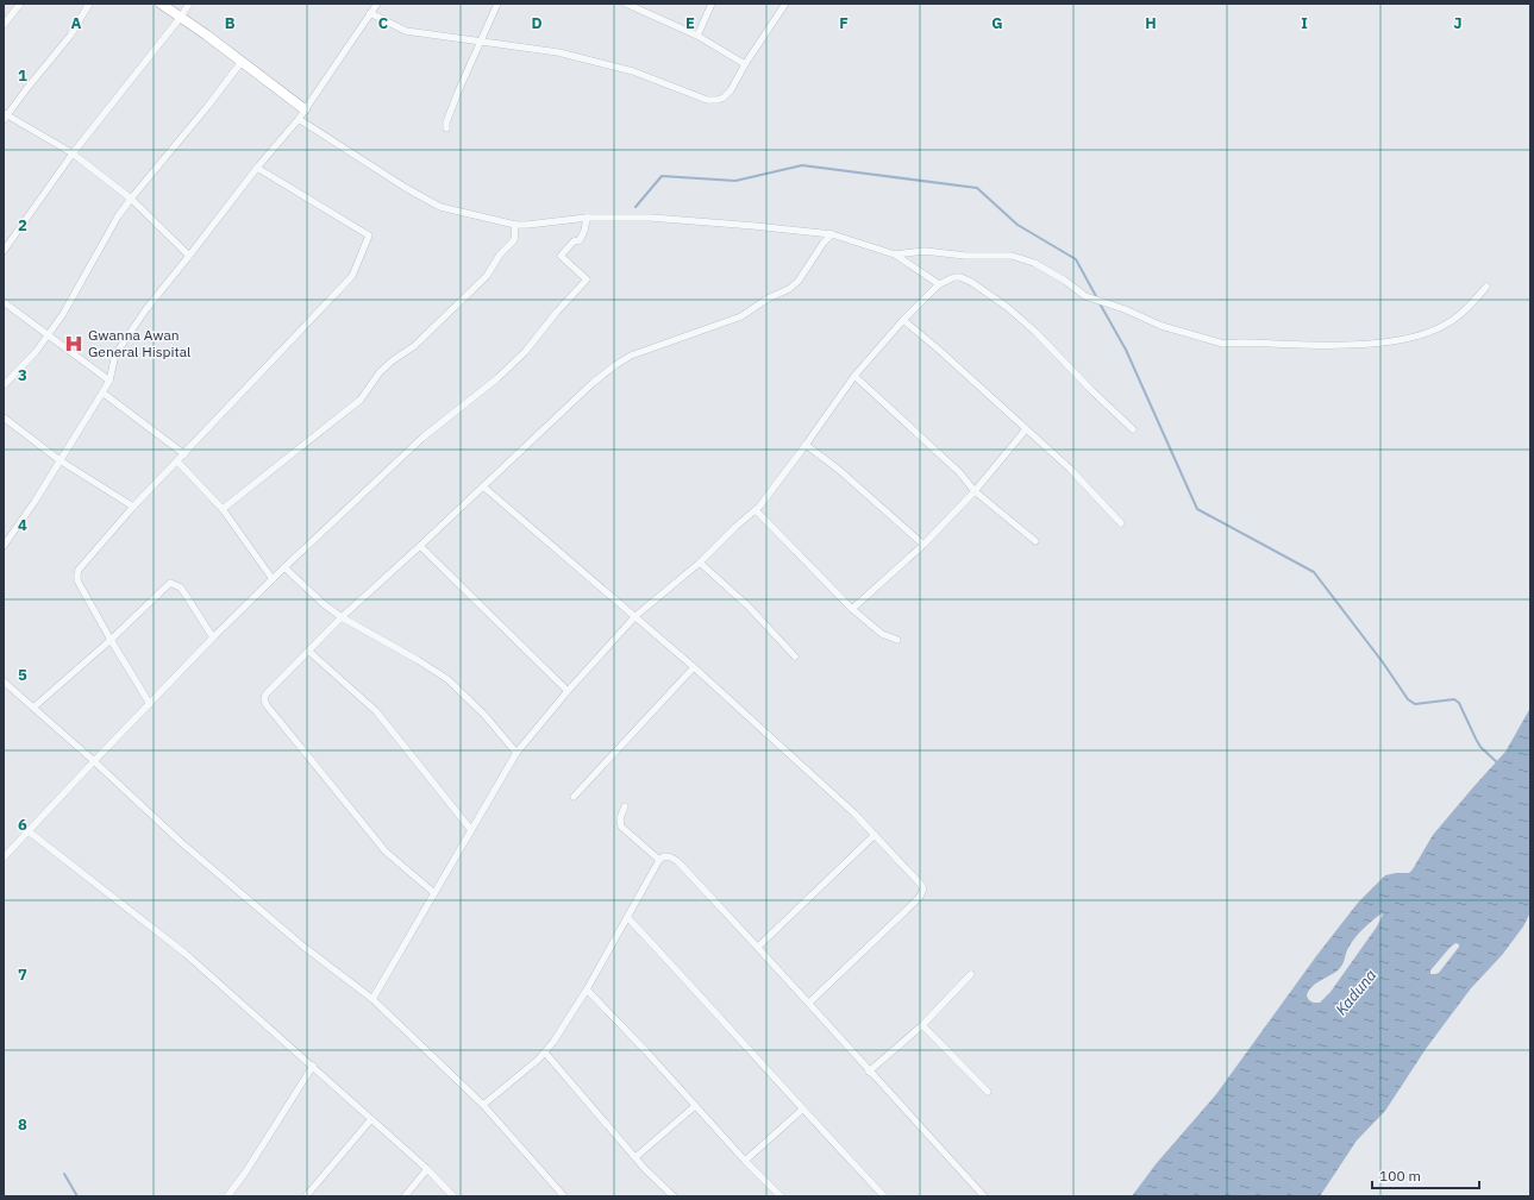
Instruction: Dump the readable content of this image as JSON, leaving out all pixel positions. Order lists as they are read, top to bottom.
{
  "water": ["Kaduna"],
  "places": {
    "hospital": ["Gwanna Awan General Hispital"]
  },
  "scale_bar": "100 m",
  "grid": {
    "columns": [
      "A",
      "B",
      "C",
      "D",
      "E",
      "F",
      "G",
      "H",
      "I",
      "J"
    ],
    "rows": [
      "1",
      "2",
      "3",
      "4",
      "5",
      "6",
      "7",
      "8"
    ]
  }
}
